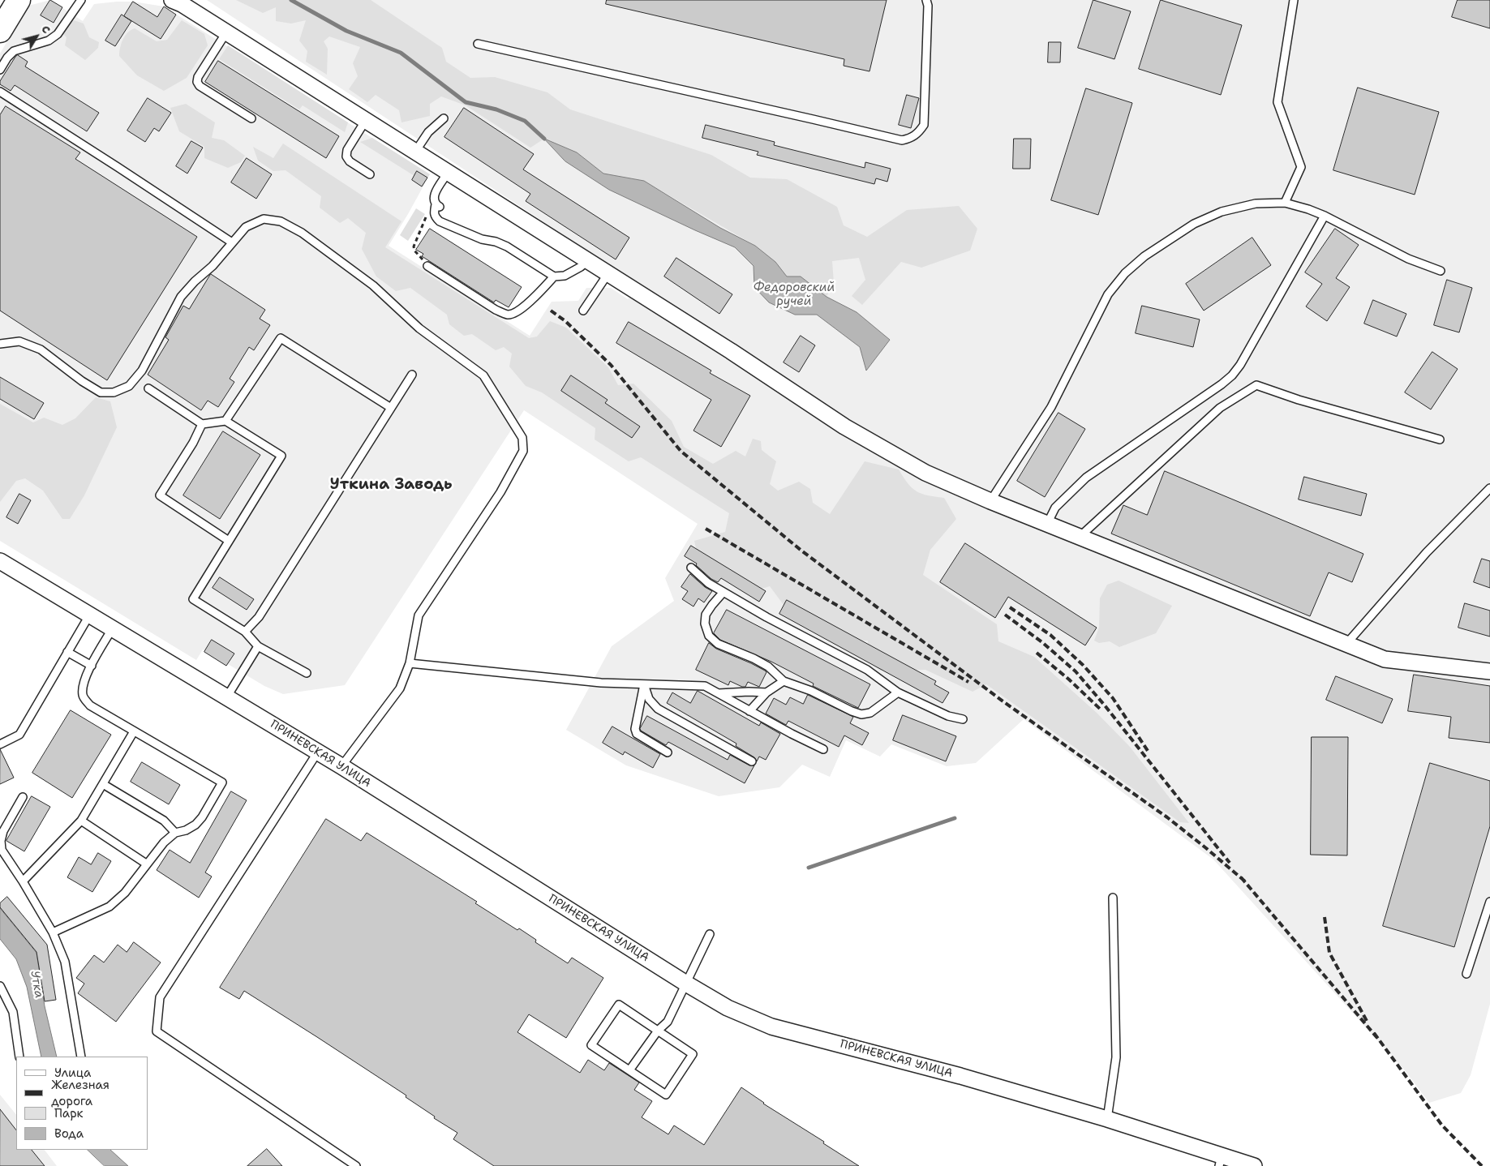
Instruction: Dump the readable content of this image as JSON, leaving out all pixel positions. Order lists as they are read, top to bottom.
{
  "streets": {
    "street": ["ПРИНЕВСКАЯ УЛИЦА"]
  },
  "districts": ["Уткина Заводь"],
  "water": ["Федоровский ручей", "Утка"],
  "legend": [
    "Улица",
    "Железная дорога",
    "Парк",
    "Вода"
  ],
  "north": "top right"
}
